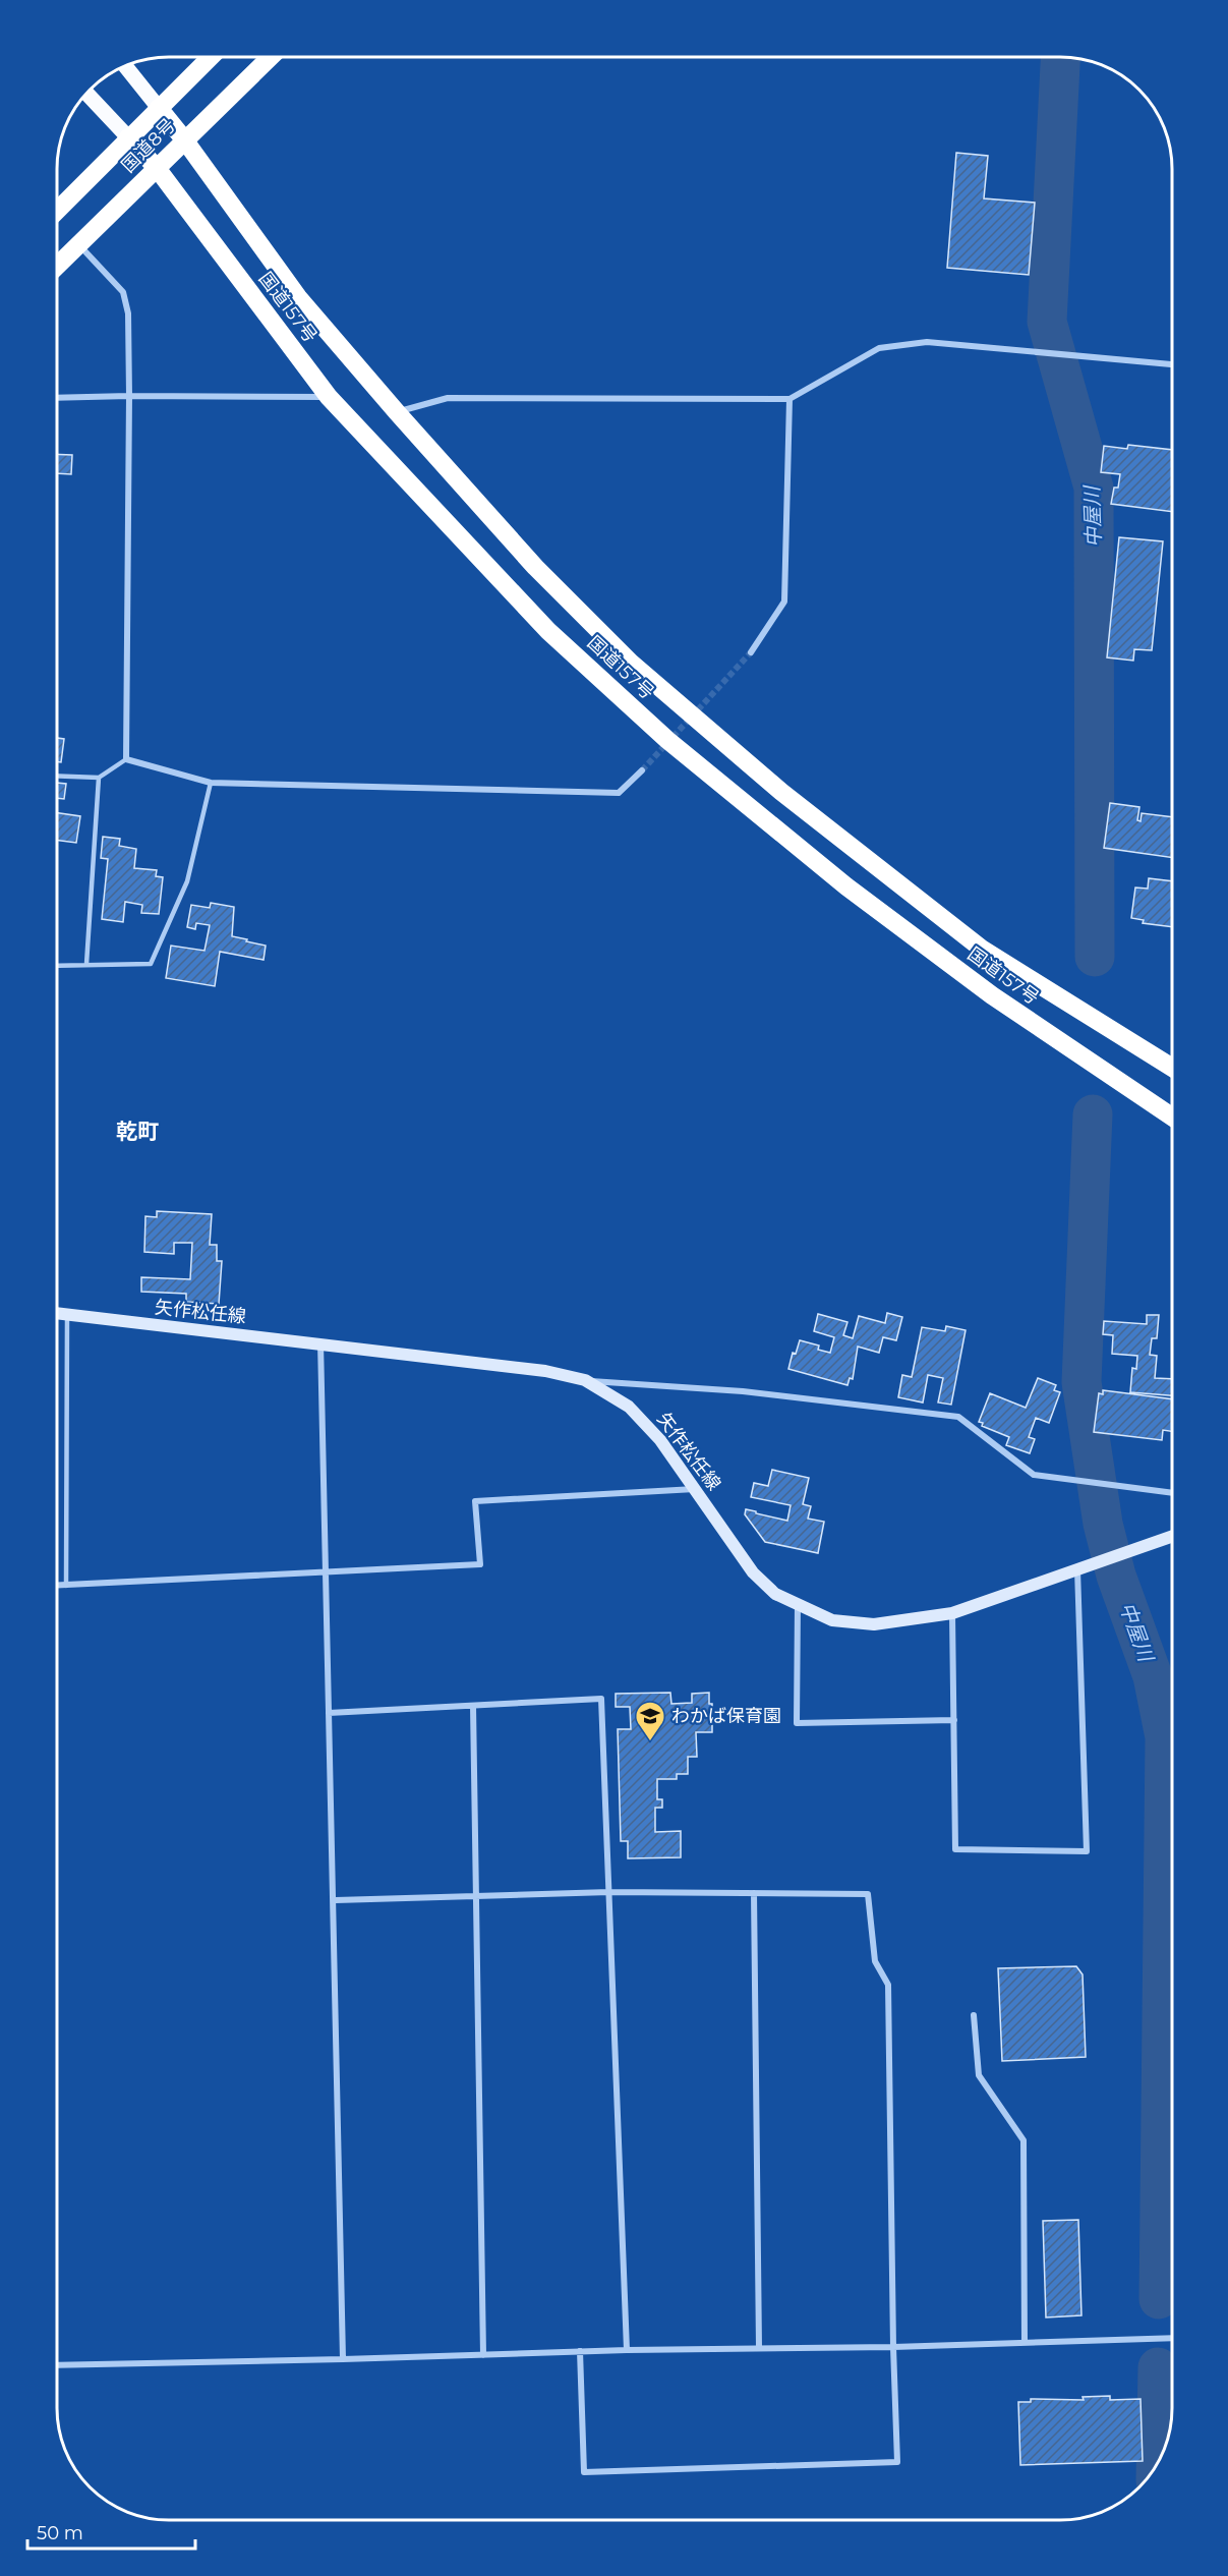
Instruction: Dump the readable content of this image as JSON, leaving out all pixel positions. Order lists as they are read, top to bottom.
{
  "streets": {
    "highway": ["国道8号", "国道157号"],
    "main road": ["矢作松任線"]
  },
  "crossings": [
    ["国道8号", "国道157号"]
  ],
  "districts": ["乾町"],
  "water": ["中屋川"],
  "places": {
    "school or university": ["わかば保育園"]
  },
  "scale_bar": "50 m"
}
